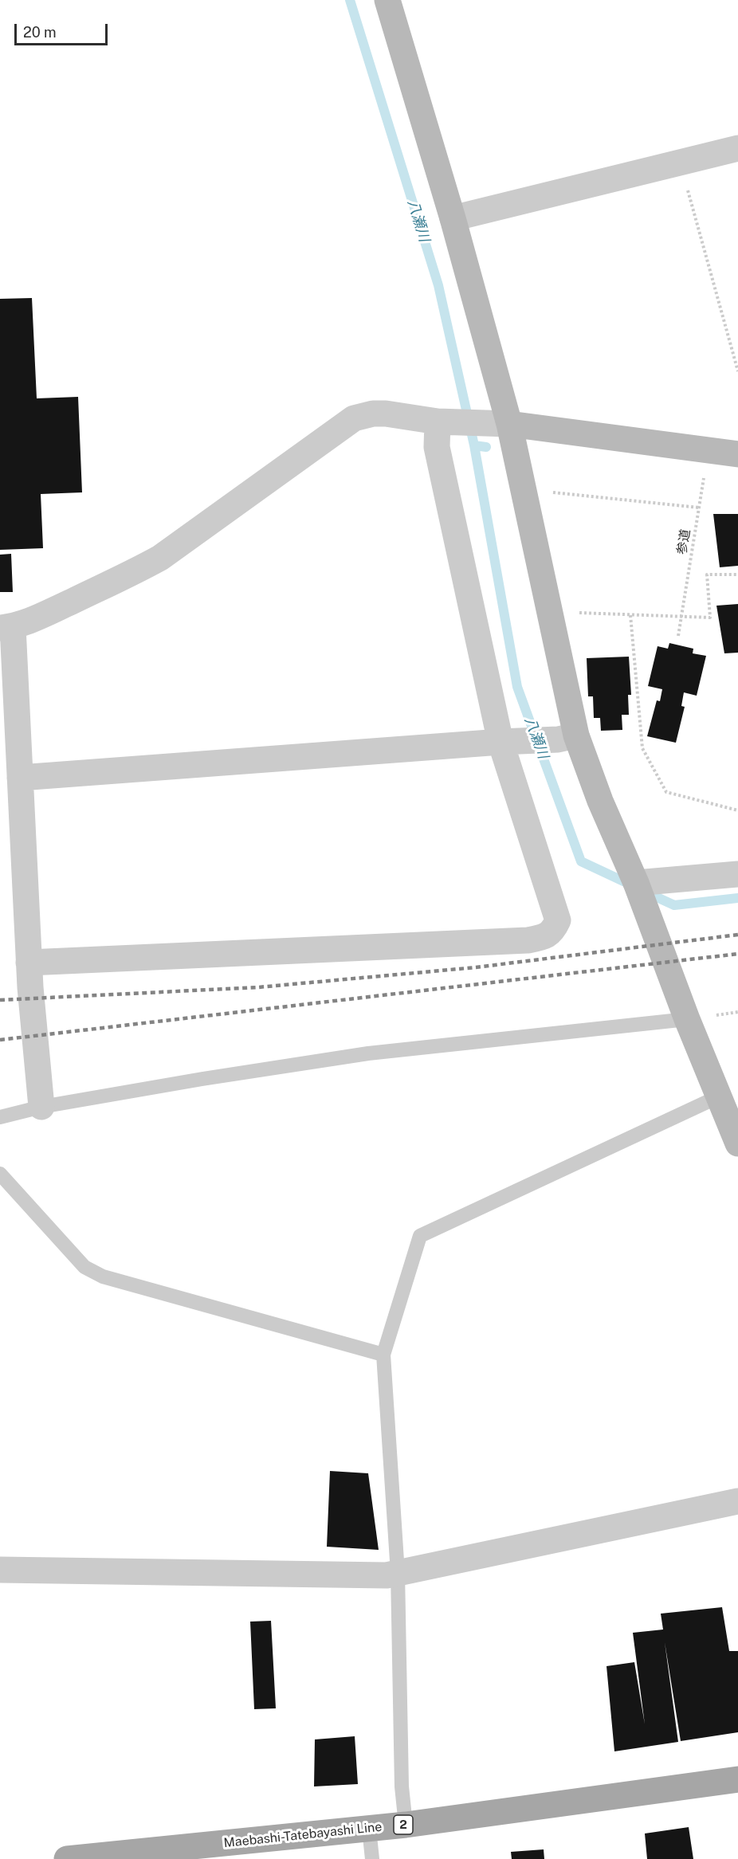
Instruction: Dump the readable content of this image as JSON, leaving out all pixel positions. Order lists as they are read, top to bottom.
{
  "streets": {
    "main road": ["2", "Maebashi-Tatebayashi Line"],
    "path": ["参道"]
  },
  "water": ["八瀬川"],
  "scale_bar": "20 m"
}
